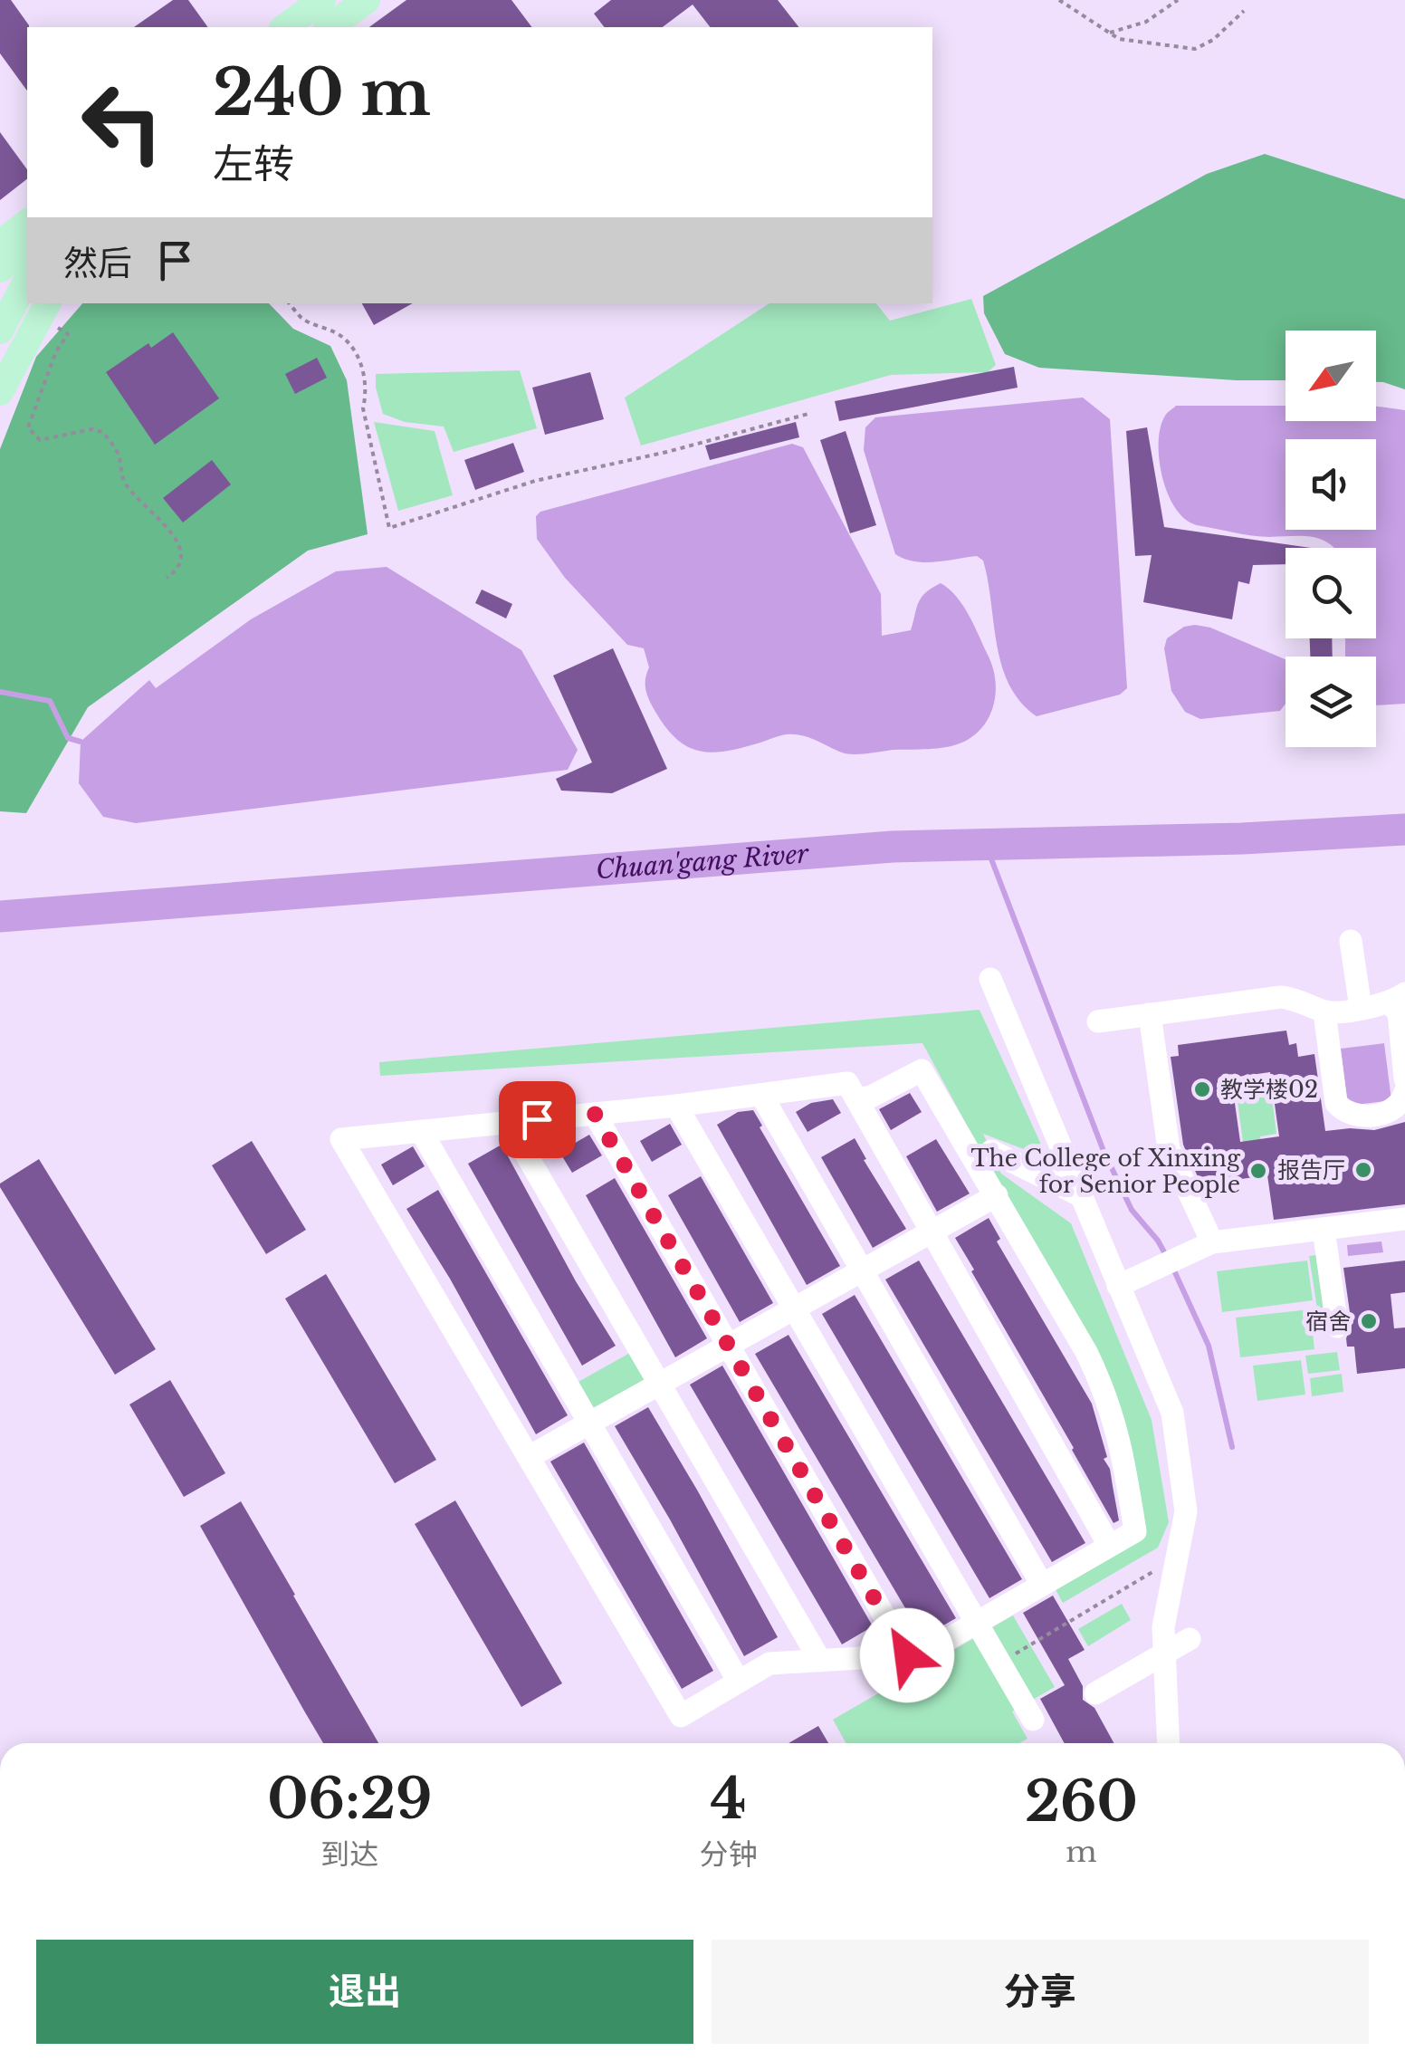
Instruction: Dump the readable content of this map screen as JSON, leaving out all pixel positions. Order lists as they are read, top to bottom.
{
  "water": ["Chuan'gang River"],
  "places": [
    "教学楼02",
    "报告厅",
    "The College of Xinxing for Senior People",
    "宿舍"
  ],
  "north": "bottom left",
  "page": {
    "turn": ["240 m", "左转"],
    "then": "然后",
    "eta": [
      "06:29",
      "到达",
      "4",
      "分钟",
      "260",
      "m"
    ],
    "buttons": ["退出", "分享"]
  }
}
